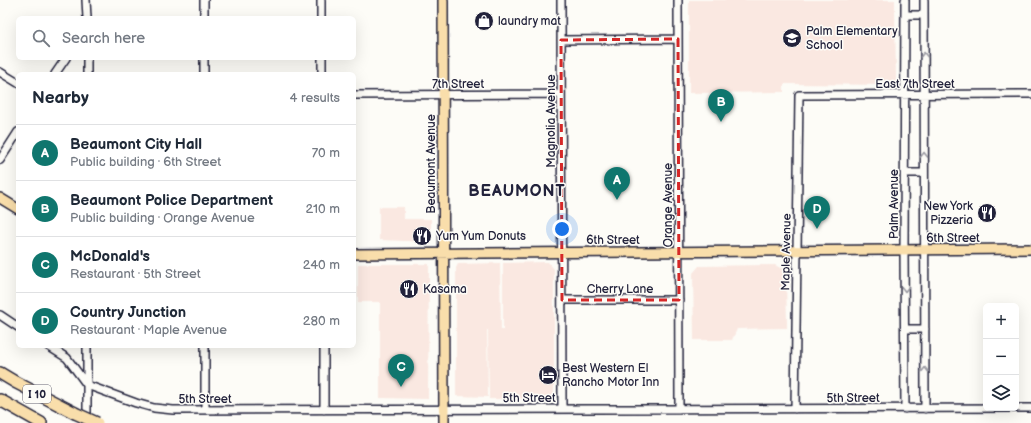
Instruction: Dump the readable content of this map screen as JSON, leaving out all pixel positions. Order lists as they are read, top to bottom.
{
  "streets": {
    "highway": ["I 10"],
    "main road": ["Beaumont Avenue", "6th Street"],
    "street": [
      "7th Street",
      "East 7th Street",
      "Magnolia Avenue",
      "Palm Avenue",
      "Orange Avenue",
      "Maple Avenue",
      "Cherry Lane",
      "5th Street"
    ]
  },
  "crossings": [
    ["7th Street", "Magnolia Avenue"],
    ["7th Street", "Beaumont Avenue"],
    ["East 7th Street", "Palm Avenue"],
    ["East 7th Street", "Maple Avenue"],
    ["Magnolia Avenue", "6th Street"],
    ["Magnolia Avenue", "Cherry Lane"],
    ["Magnolia Avenue", "5th Street"],
    ["Beaumont Avenue", "6th Street"],
    ["Beaumont Avenue", "5th Street"],
    ["Palm Avenue", "6th Street"],
    ["Palm Avenue", "5th Street"],
    ["Orange Avenue", "6th Street"],
    ["Orange Avenue", "Cherry Lane"],
    ["Orange Avenue", "5th Street"],
    ["6th Street", "Maple Avenue"],
    ["Maple Avenue", "5th Street"]
  ],
  "districts": ["BEAUMONT"],
  "places": {
    "shop": ["laundry mat"],
    "school or university": ["Palm Elementary School"],
    "restaurant": ["New York Pizzeria", "Yum Yum Donuts", "Kasama"],
    "hotel": ["Best Western El Rancho Motor Inn"]
  },
  "page": {
    "search": "Search here",
    "heading": ["Nearby", "4 results"],
    "pins": [
      "B",
      "A",
      "D",
      "C"
    ],
    "list": [
      {
        "mark": "A",
        "name": "Beaumont City Hall",
        "note": "Public building · 6th Street",
        "value": "70 m"
      },
      {
        "mark": "B",
        "name": "Beaumont Police Department",
        "note": "Public building · Orange Avenue",
        "value": "210 m"
      },
      {
        "mark": "C",
        "name": "McDonald's",
        "note": "Restaurant · 5th Street",
        "value": "240 m"
      },
      {
        "mark": "D",
        "name": "Country Junction",
        "note": "Restaurant · Maple Avenue",
        "value": "280 m"
      }
    ],
    "map_buttons": ["+", "−"]
  }
}
